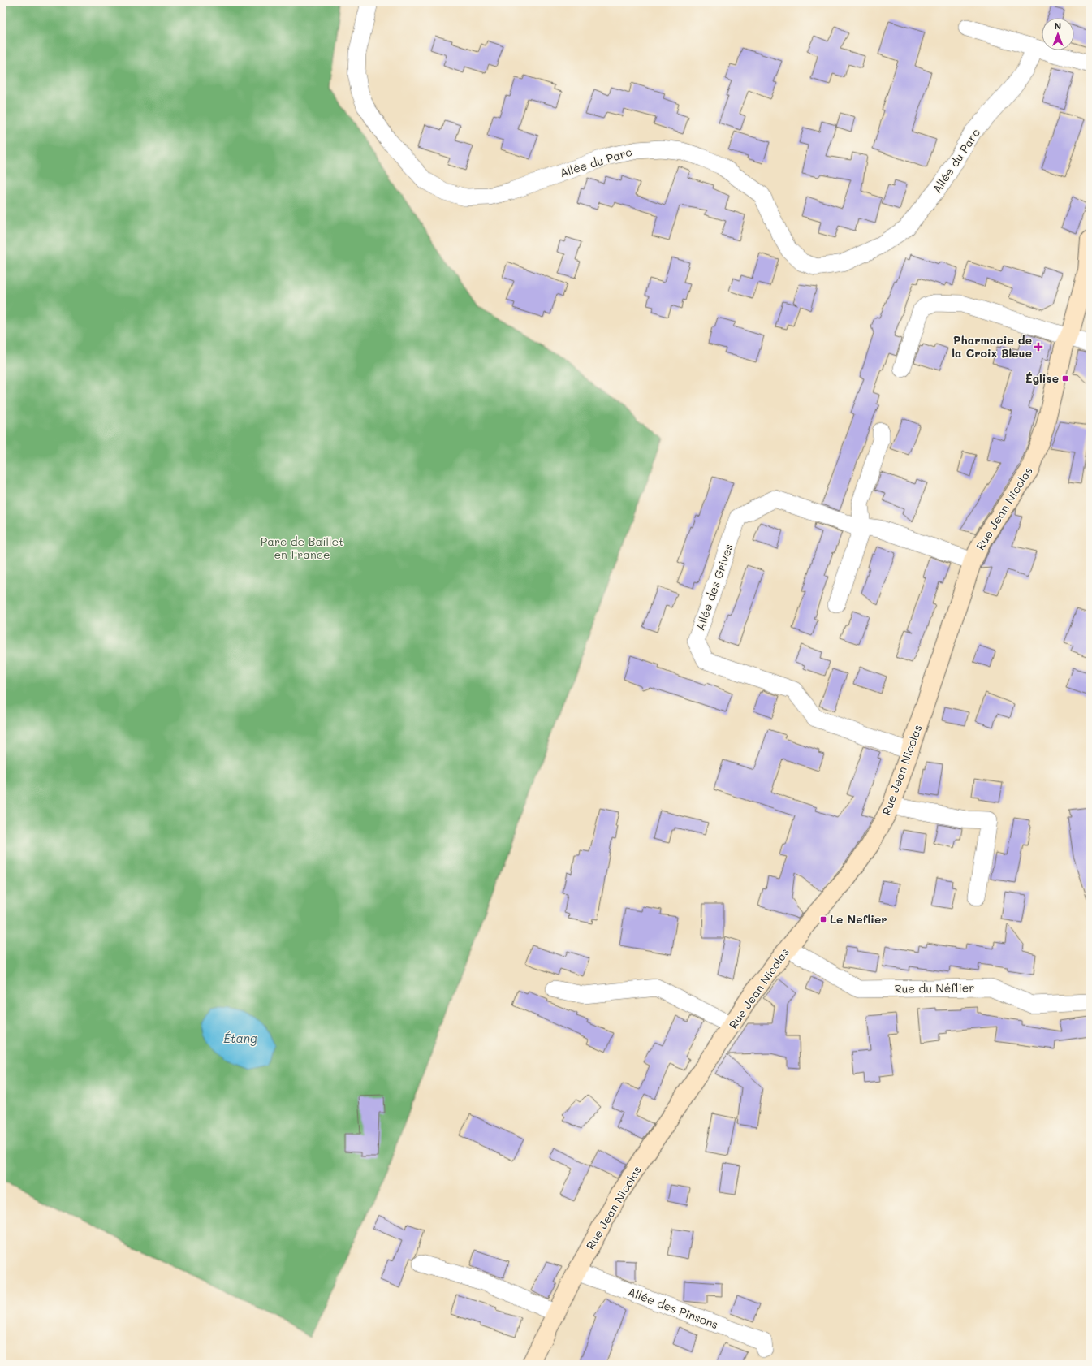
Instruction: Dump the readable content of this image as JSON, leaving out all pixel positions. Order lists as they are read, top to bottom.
{
  "streets": {
    "street": [
      "Allée du Parc",
      "Rue Jean Nicolas",
      "Allée des Grives",
      "Rue du Néflier",
      "Allée des Pinsons"
    ]
  },
  "crossings": [
    ["Rue Jean Nicolas", "Allée des Grives"],
    ["Rue Jean Nicolas", "Rue du Néflier"],
    ["Rue Jean Nicolas", "Allée des Pinsons"]
  ],
  "water": ["Étang"],
  "parks": ["Parc de Baillet en France"],
  "places": {
    "health": ["Pharmacie de la Croix Bleue"],
    "transit": ["Église", "Le Neflier"]
  },
  "north": "top"
}
